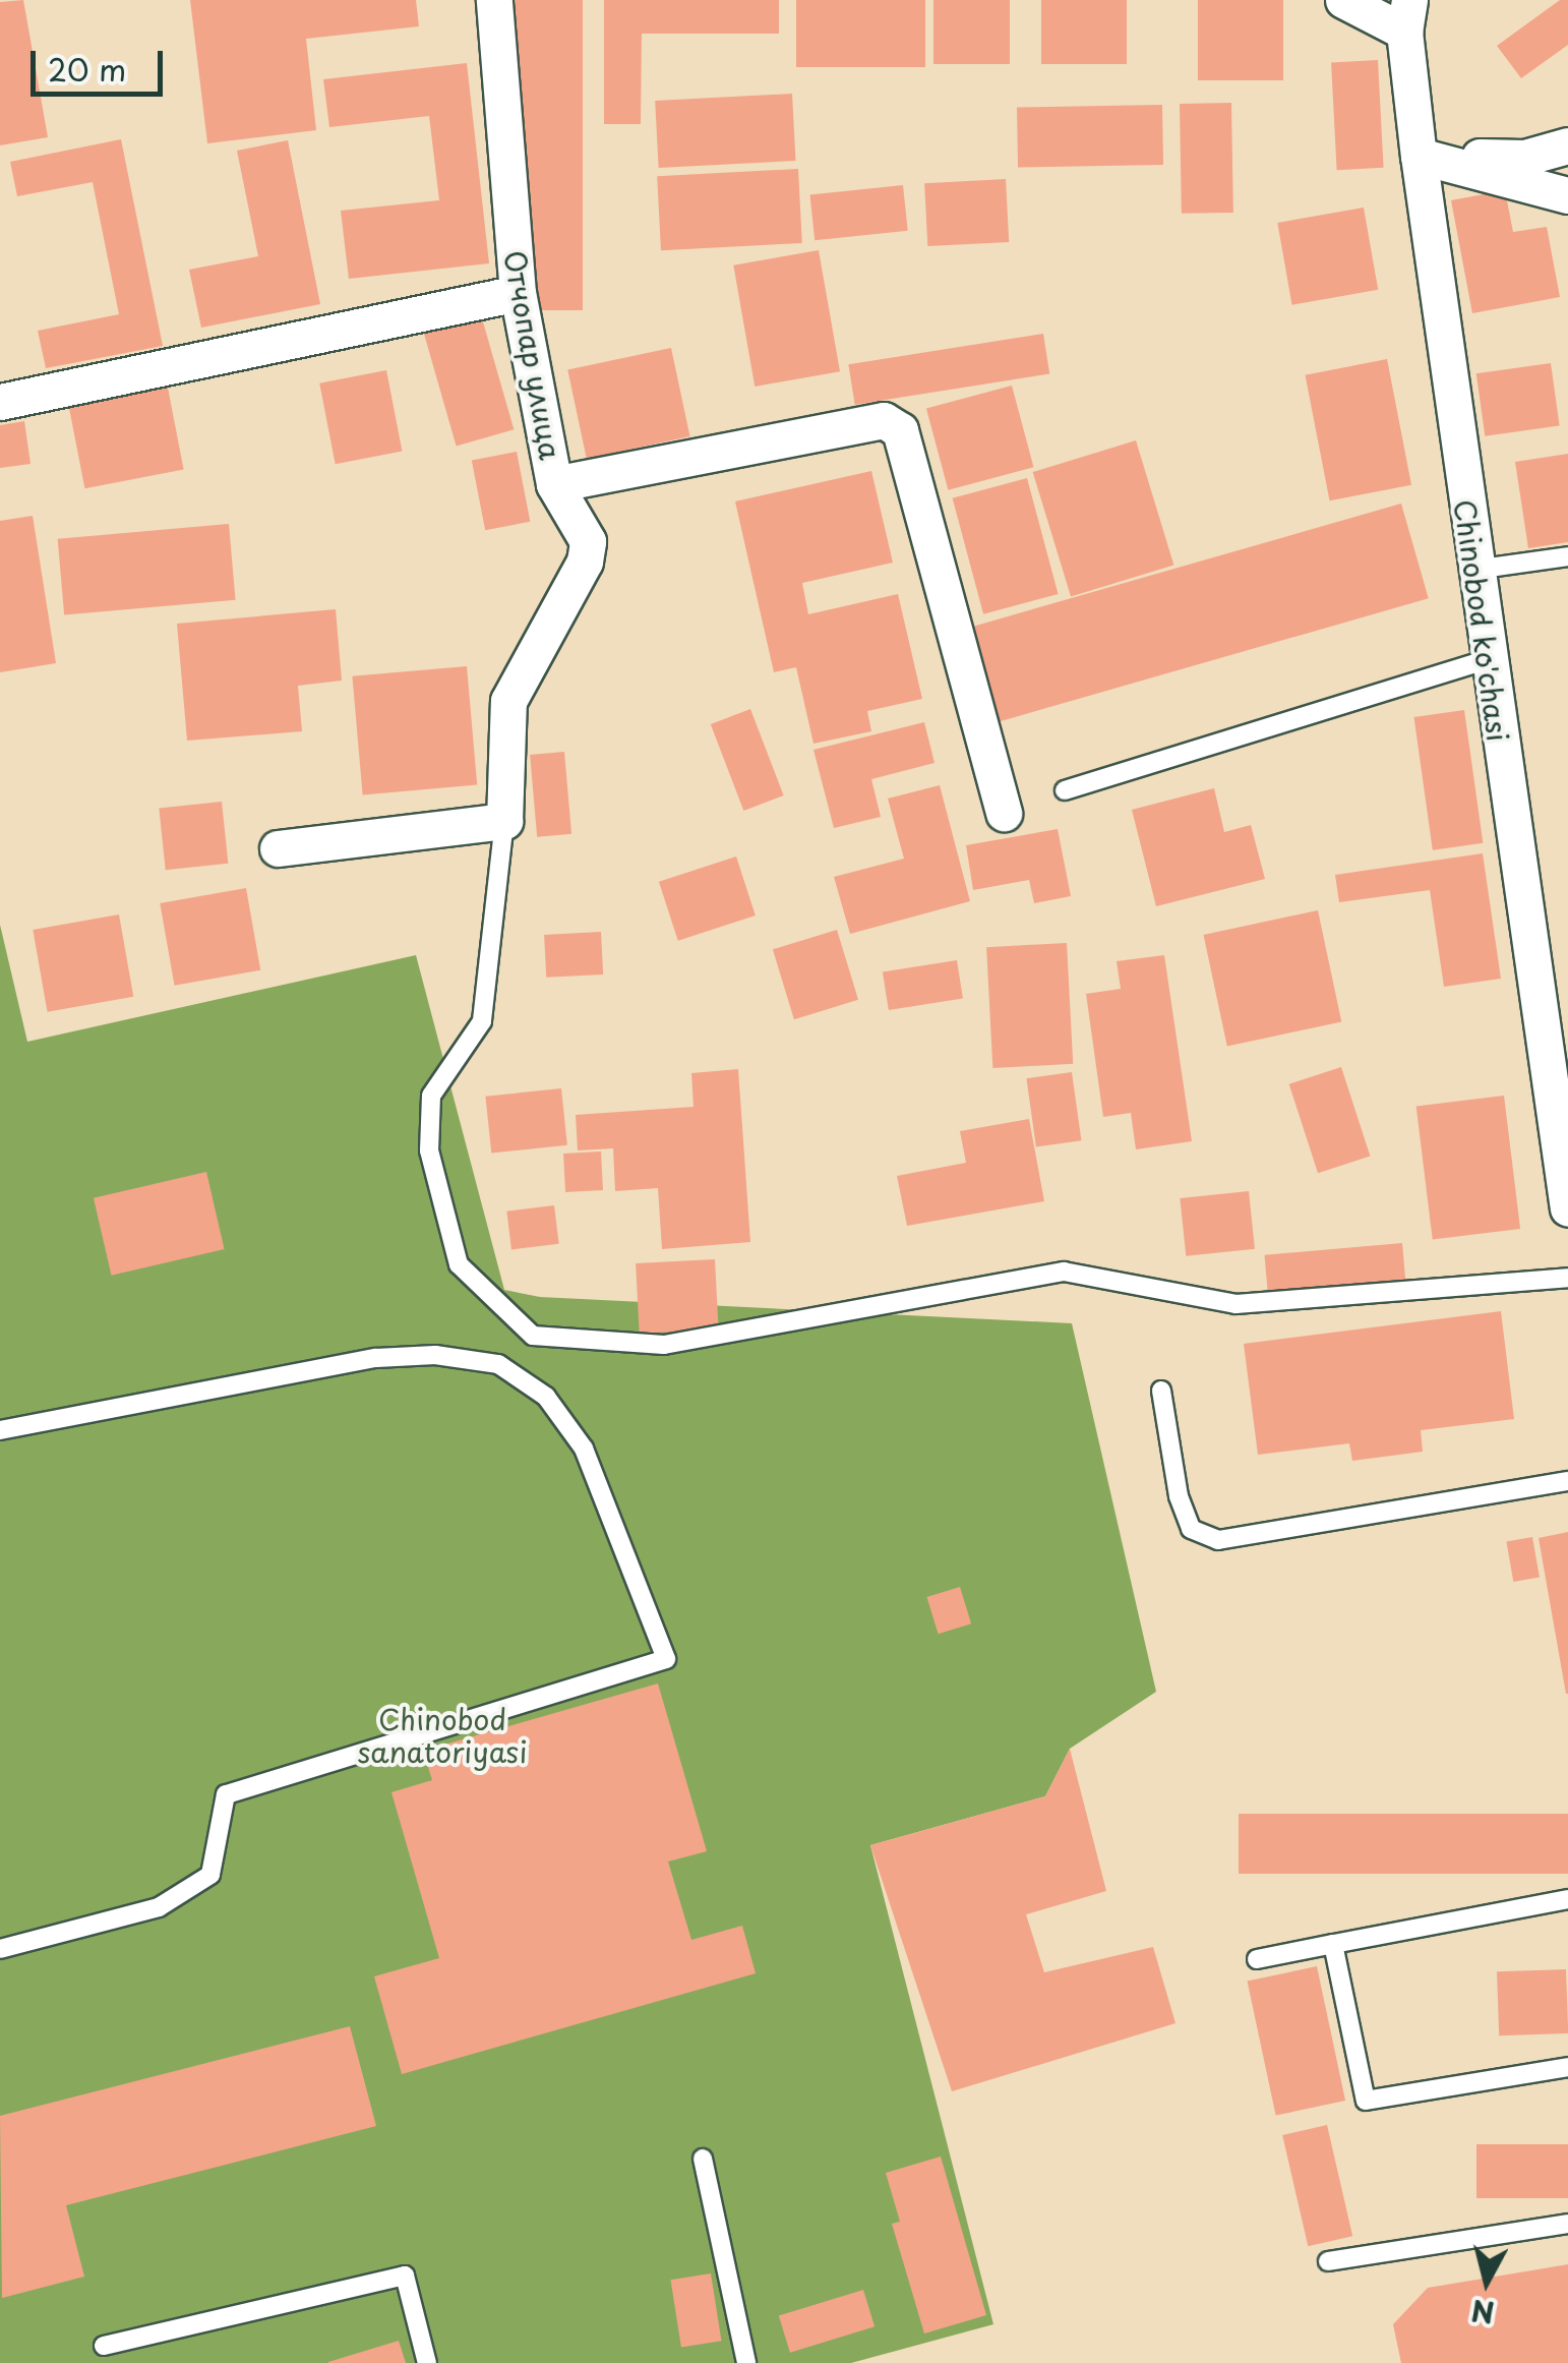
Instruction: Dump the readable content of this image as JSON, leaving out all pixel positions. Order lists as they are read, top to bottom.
{
  "streets": {
    "street": ["Отчопар улица", "Chinobod ko'chasi"]
  },
  "parks": ["Chinobod sanatoriyasi"],
  "scale_bar": "20 m",
  "north": "bottom"
}
